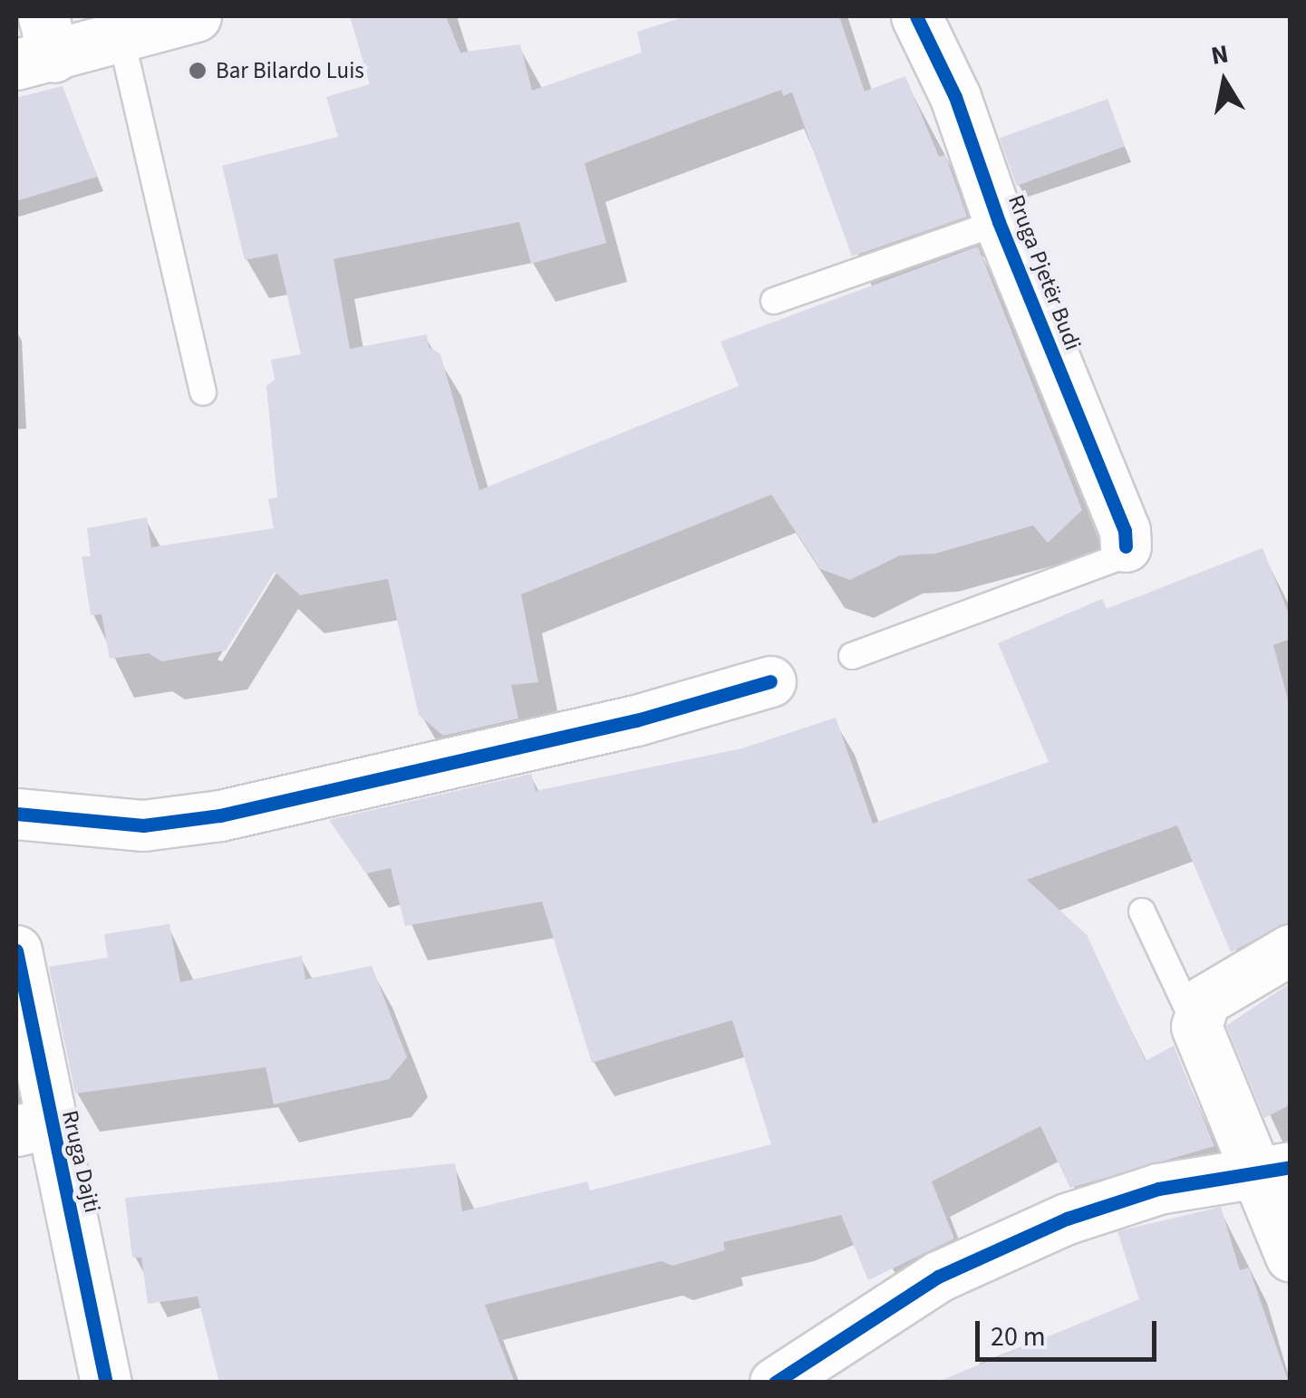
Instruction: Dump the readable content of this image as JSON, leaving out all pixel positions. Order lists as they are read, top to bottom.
{
  "streets": {
    "street": ["Rruga Pjetër Budi", "Rruga Dajti"]
  },
  "places": ["Bar Bilardo Luis"],
  "scale_bar": "20 m",
  "north": "top"
}
